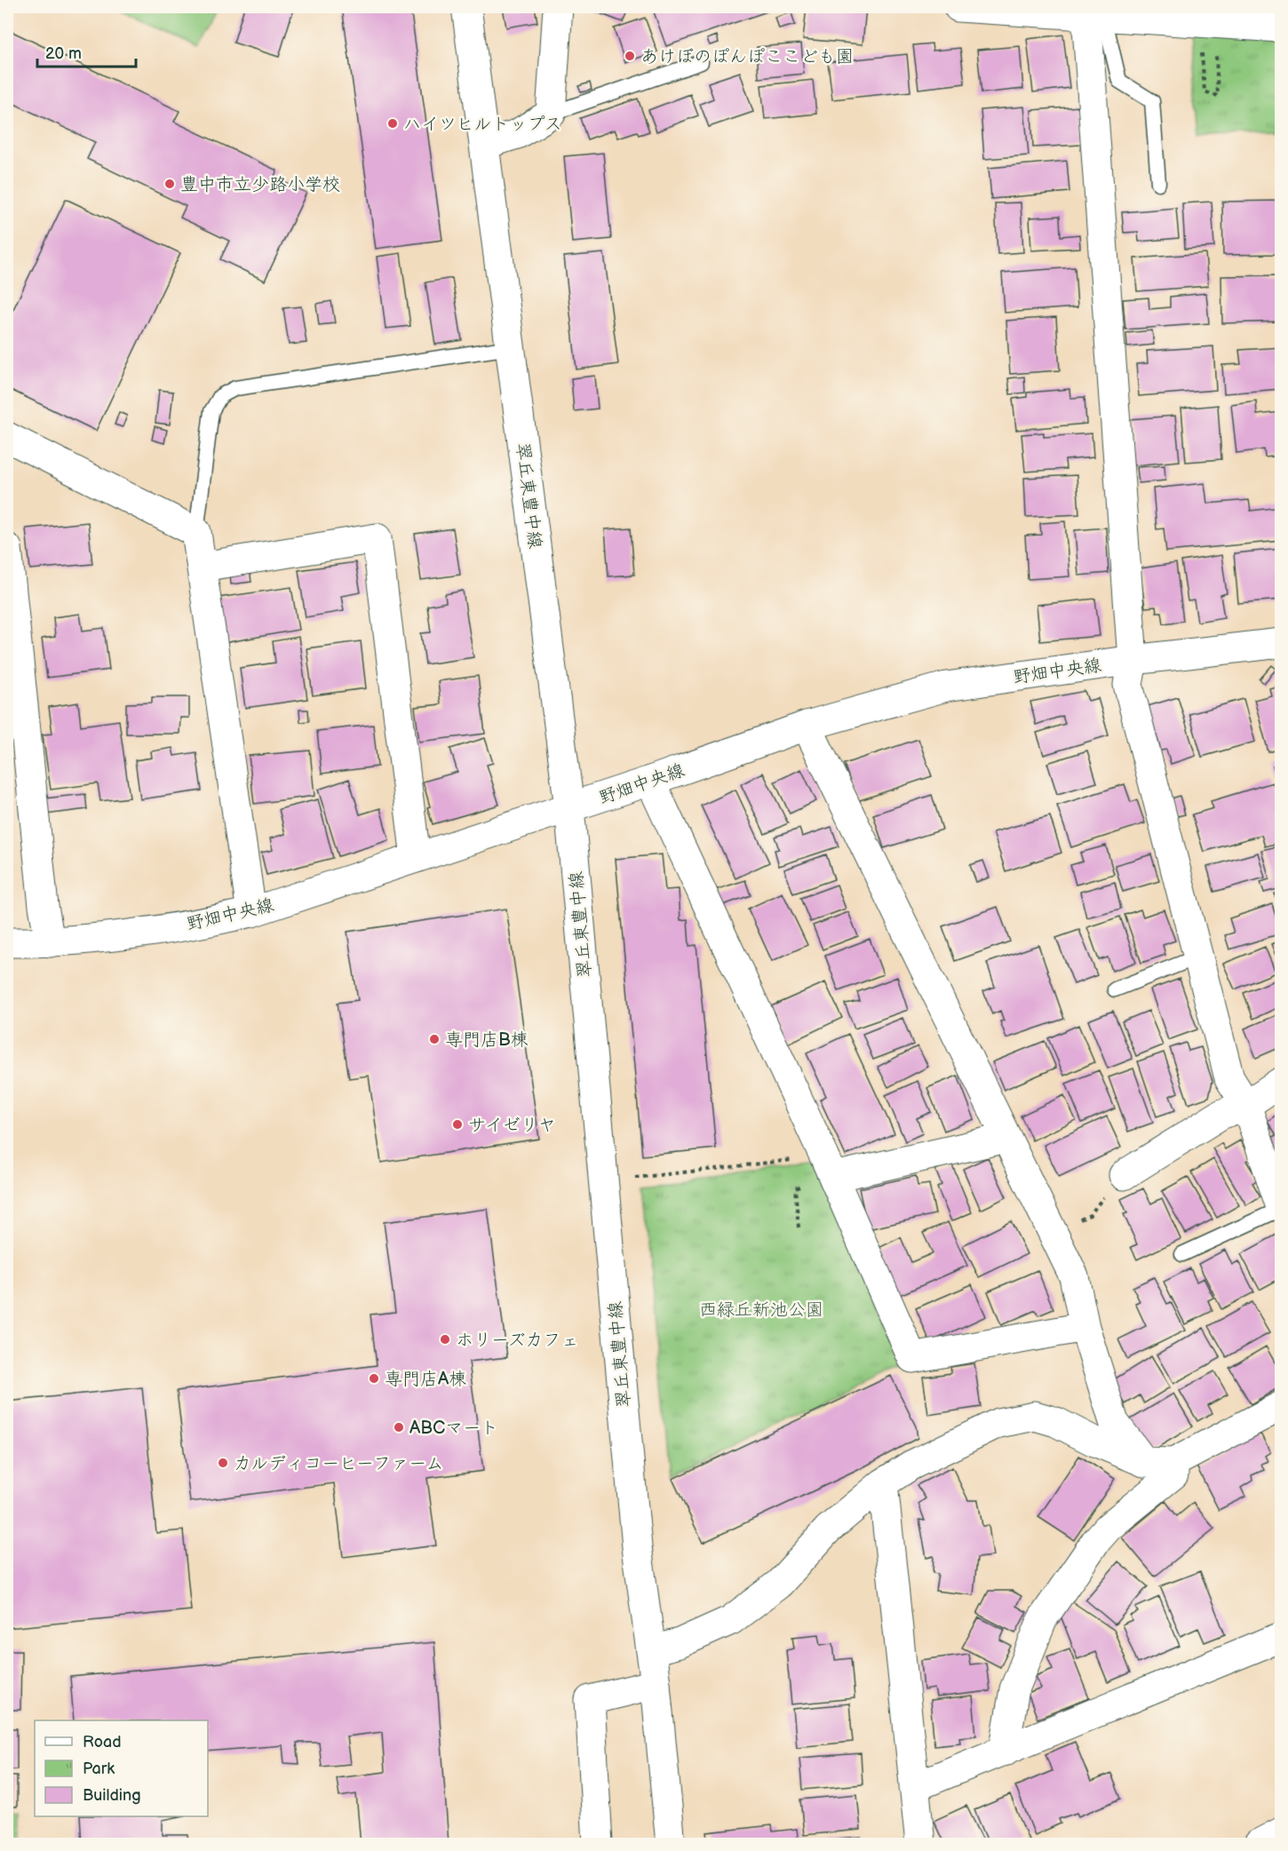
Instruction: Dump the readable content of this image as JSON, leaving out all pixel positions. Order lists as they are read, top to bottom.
{
  "streets": {
    "street": ["翠丘東豊中線", "野畑中央線"]
  },
  "crossings": [
    ["翠丘東豊中線", "野畑中央線"]
  ],
  "parks": ["西緑丘新池公園"],
  "places": [
    "あけぼのぽんぽここども園",
    "ハイツヒルトップス",
    "豊中市立少路小学校",
    "専門店B棟",
    "サイゼリヤ",
    "ホリーズカフェ",
    "専門店A棟",
    "ABCマート",
    "カルディコーヒーファーム"
  ],
  "legend": ["Road", "Park", "Building"],
  "scale_bar": "20 m"
}
